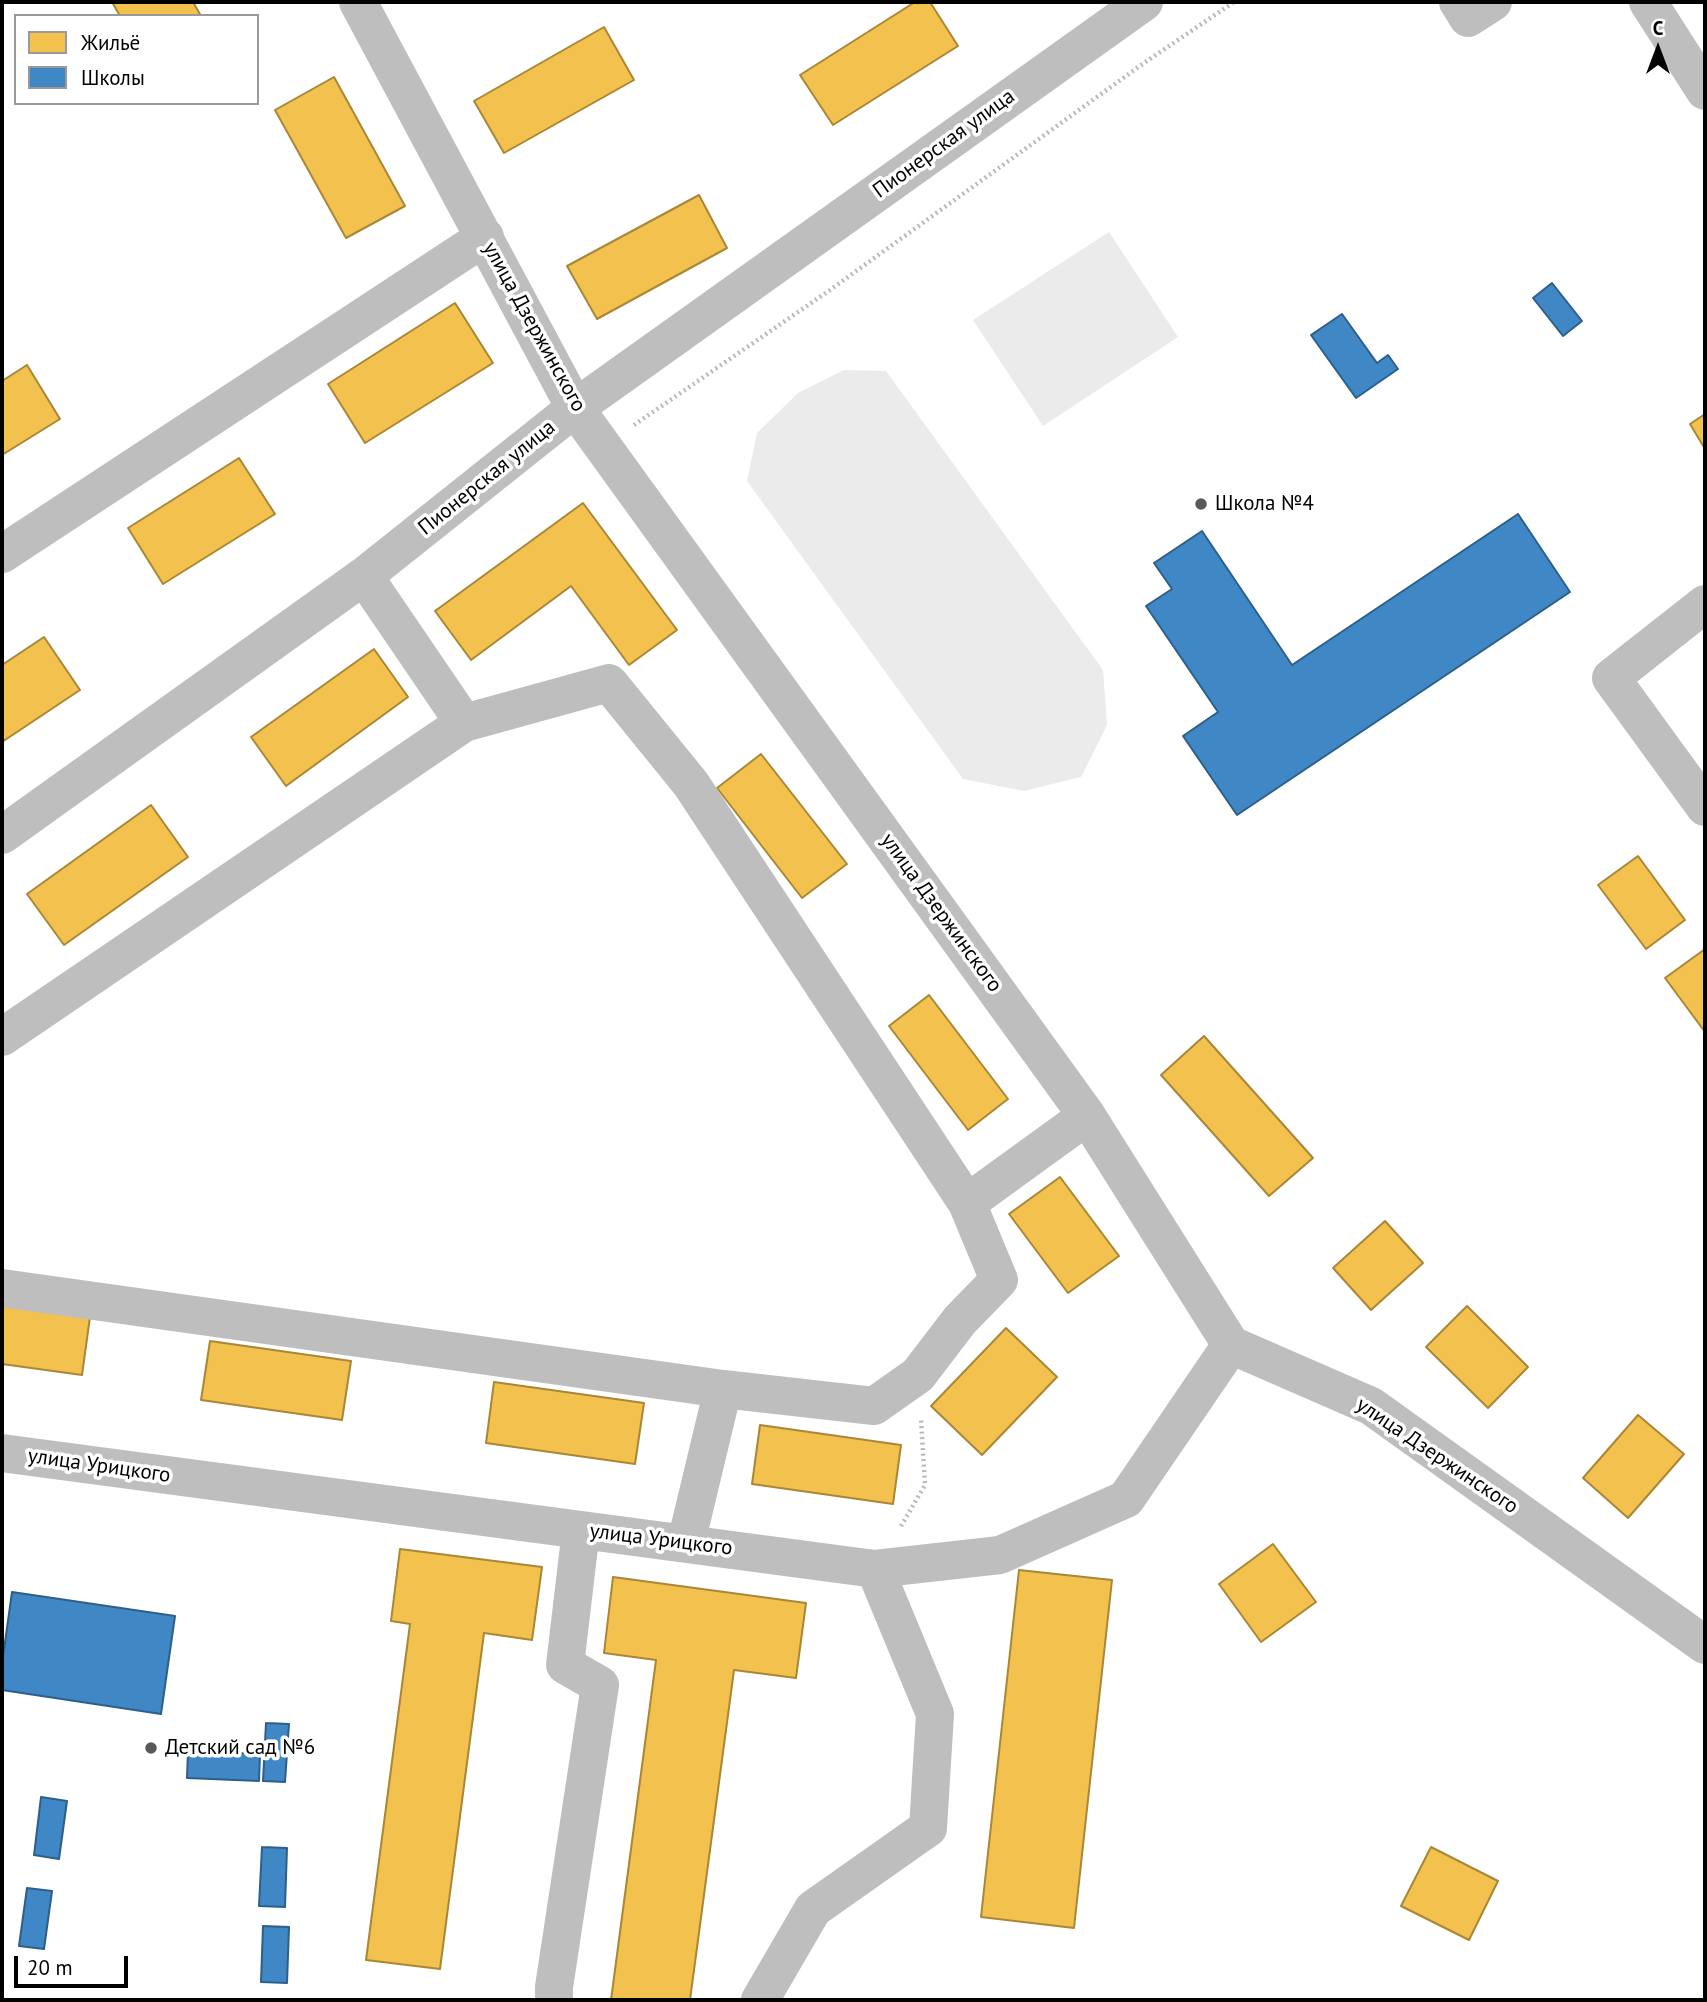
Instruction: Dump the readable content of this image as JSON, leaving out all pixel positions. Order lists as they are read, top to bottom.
{
  "streets": {
    "street": ["Пионерская улица", "улица Дзержинского", "улица Урицкого"]
  },
  "crossings": [
    ["Пионерская улица", "улица Дзержинского"],
    ["улица Дзержинского", "улица Урицкого"]
  ],
  "places": ["Школа №4", "Детский сад №6"],
  "legend": ["Жильё", "Школы"],
  "scale_bar": "20 m",
  "north": "top"
}
